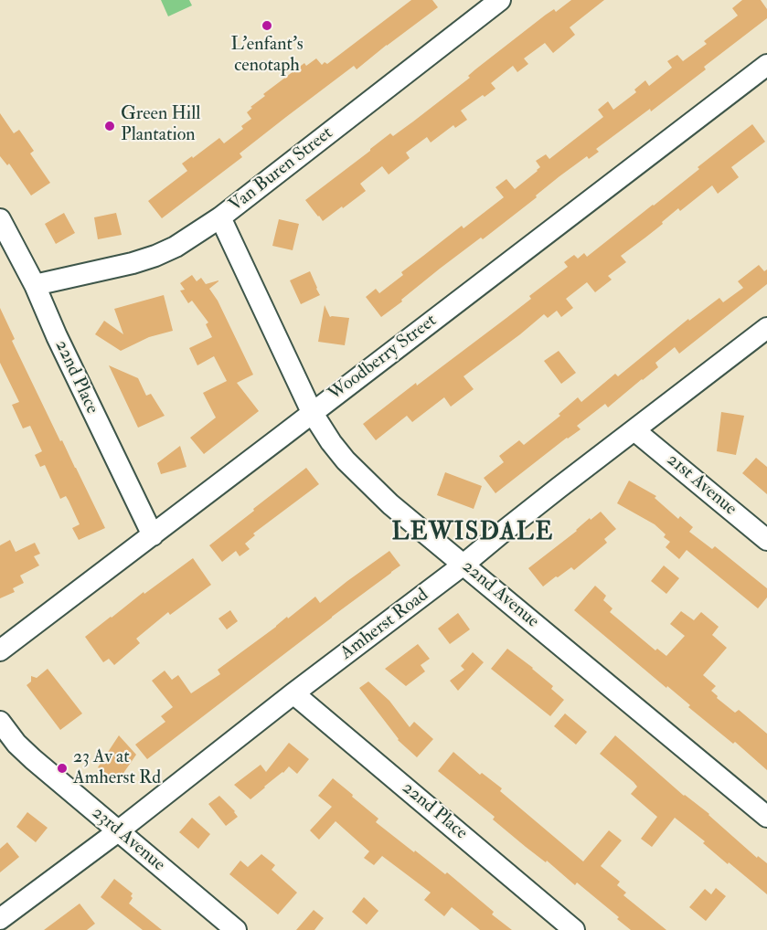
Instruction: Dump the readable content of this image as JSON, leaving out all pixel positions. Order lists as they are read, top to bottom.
{
  "streets": {
    "street": [
      "Van Buren Street",
      "Woodberry Street",
      "22nd Place",
      "21st Avenue",
      "22nd Avenue",
      "Amherst Road",
      "23rd Avenue"
    ]
  },
  "crossings": [
    ["Van Buren Street", "22nd Place"],
    ["Van Buren Street", "22nd Avenue"],
    ["Woodberry Street", "22nd Place"],
    ["Woodberry Street", "22nd Avenue"],
    ["22nd Place", "Amherst Road"],
    ["21st Avenue", "Amherst Road"],
    ["22nd Avenue", "Amherst Road"],
    ["Amherst Road", "23rd Avenue"]
  ],
  "districts": ["LEWISDALE"],
  "places": ["L'enfant's cenotaph", "Green Hill Plantation", "23 Av at Amherst Rd"]
}
